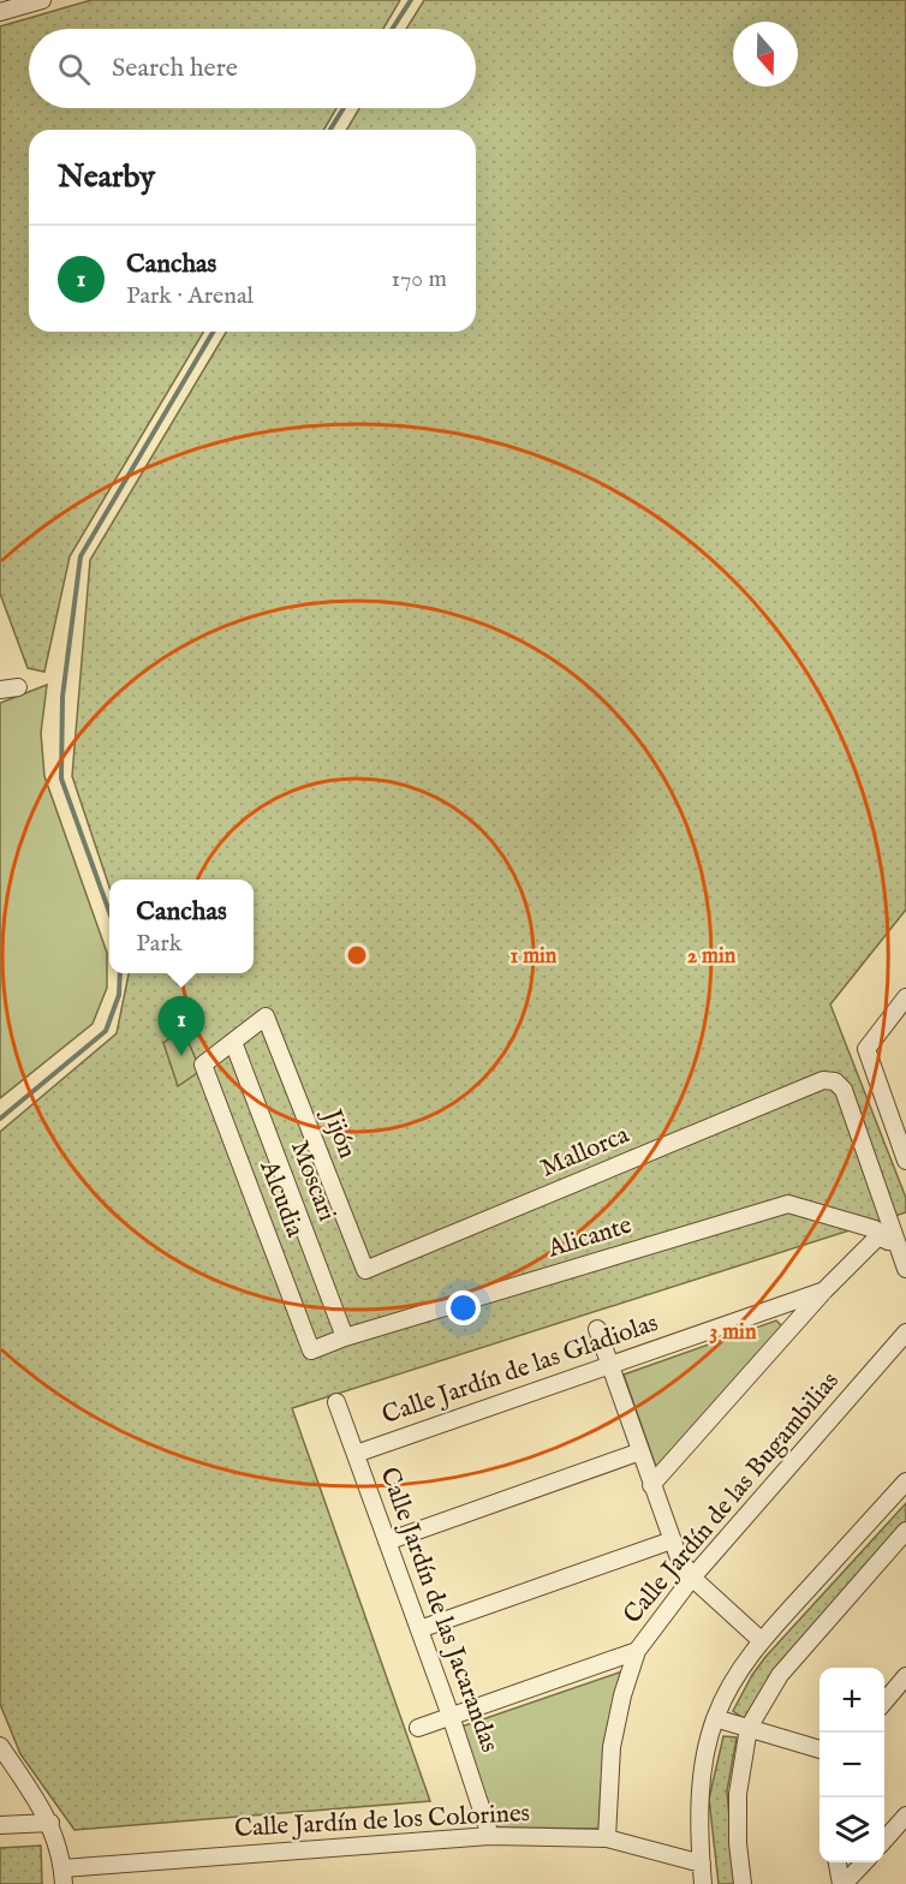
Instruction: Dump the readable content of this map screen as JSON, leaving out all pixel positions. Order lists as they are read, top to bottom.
{
  "streets": {
    "street": [
      "Jijón",
      "Mallorca",
      "Moscari",
      "Alcudia",
      "Alicante",
      "Calle Jardín de las Gladiolas",
      "Calle Jardín de las Bugambilias",
      "Calle Jardín de las Jacarandas",
      "Calle Jardín de los Colorines"
    ]
  },
  "crossings": [
    ["Jijón", "Mallorca"],
    ["Jijón", "Moscari"],
    ["Jijón", "Alcudia"],
    ["Mallorca", "Alicante"],
    ["Moscari", "Alcudia"],
    ["Moscari", "Alicante"],
    ["Alcudia", "Alicante"],
    ["Calle Jardín de las Gladiolas", "Calle Jardín de las Jacarandas"],
    ["Calle Jardín de las Bugambilias", "Calle Jardín de los Colorines"],
    ["Calle Jardín de las Jacarandas", "Calle Jardín de los Colorines"]
  ],
  "north": "bottom",
  "page": {
    "search": "Search here",
    "heading": "Nearby",
    "list": [
      {
        "mark": "1",
        "name": "Canchas",
        "note": "Park · Arenal",
        "value": "170 m"
      }
    ],
    "popup": ["Canchas", "Park"],
    "pins": "1",
    "map_buttons": ["+", "−"]
  },
  "rings": ["1 min", "2 min", "3 min"]
}
